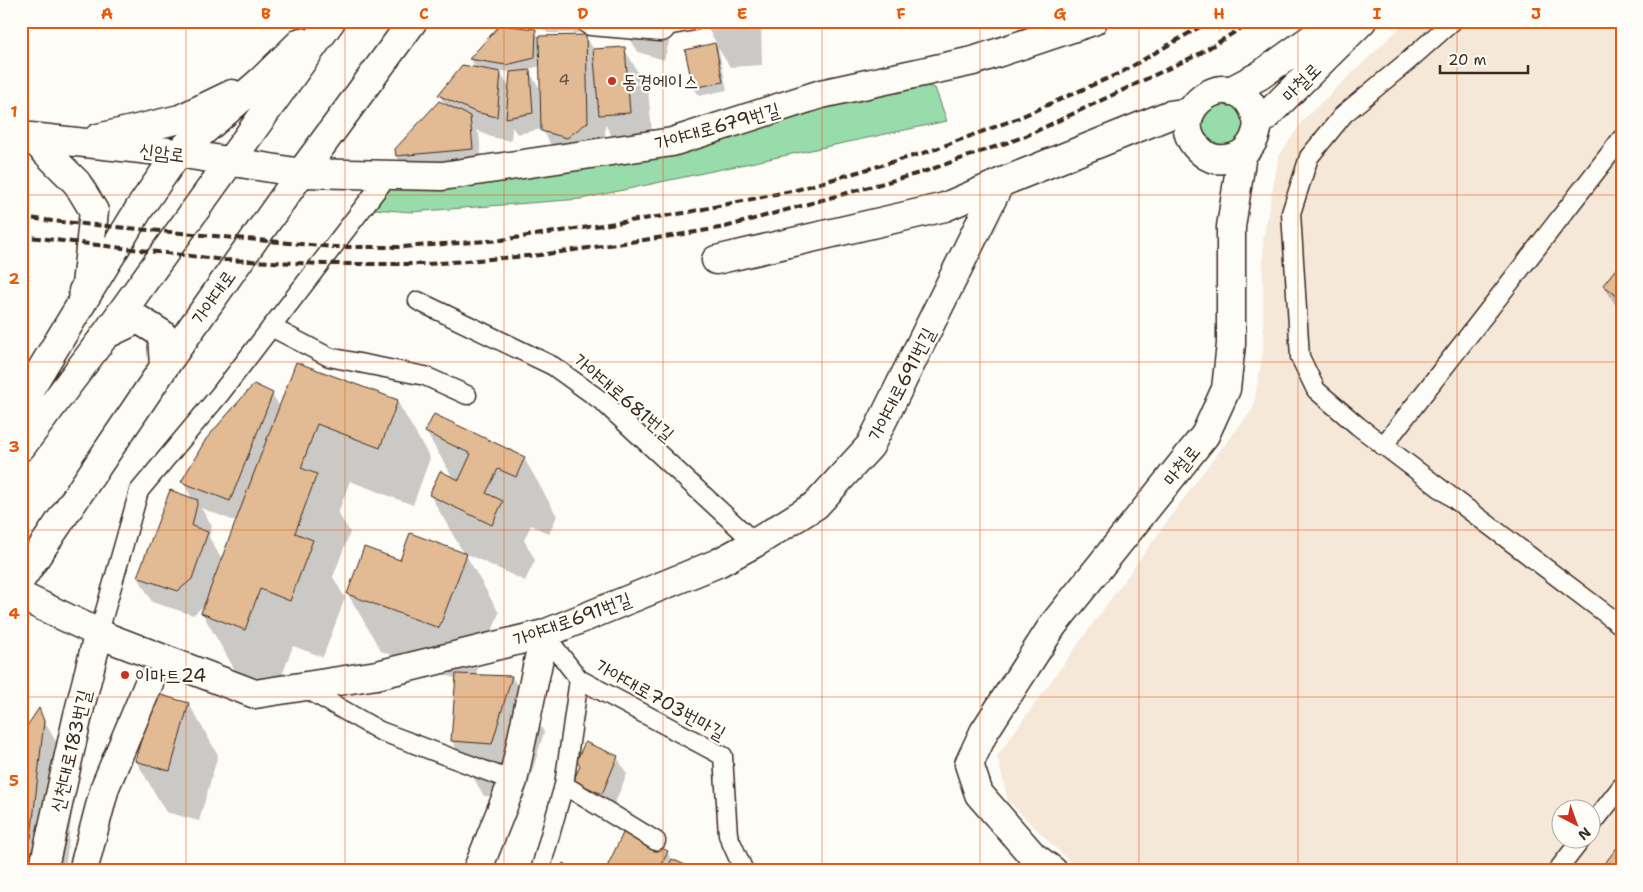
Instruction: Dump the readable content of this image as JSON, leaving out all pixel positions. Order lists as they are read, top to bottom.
{
  "streets": {
    "main road": [
      "마철로",
      "가야대로679번길",
      "신암로",
      "가야대로",
      "가야대로691번길",
      "신천대로183번길"
    ],
    "lane": ["가야대로681번길", "가야대로703번마길"]
  },
  "crossings": [
    ["가야대로679번길", "신암로"],
    ["가야대로679번길", "가야대로"],
    ["신암로", "가야대로"],
    ["가야대로691번길", "가야대로681번길"],
    ["가야대로691번길", "가야대로703번마길"],
    ["가야대로691번길", "신천대로183번길"]
  ],
  "places": ["동경에이스", "이마트24"],
  "house_numbers": ["4"],
  "scale_bar": "20 m",
  "north": "bottom right",
  "grid": {
    "columns": [
      "A",
      "B",
      "C",
      "D",
      "E",
      "F",
      "G",
      "H",
      "I",
      "J"
    ],
    "rows": [
      "1",
      "2",
      "3",
      "4",
      "5"
    ]
  }
}
